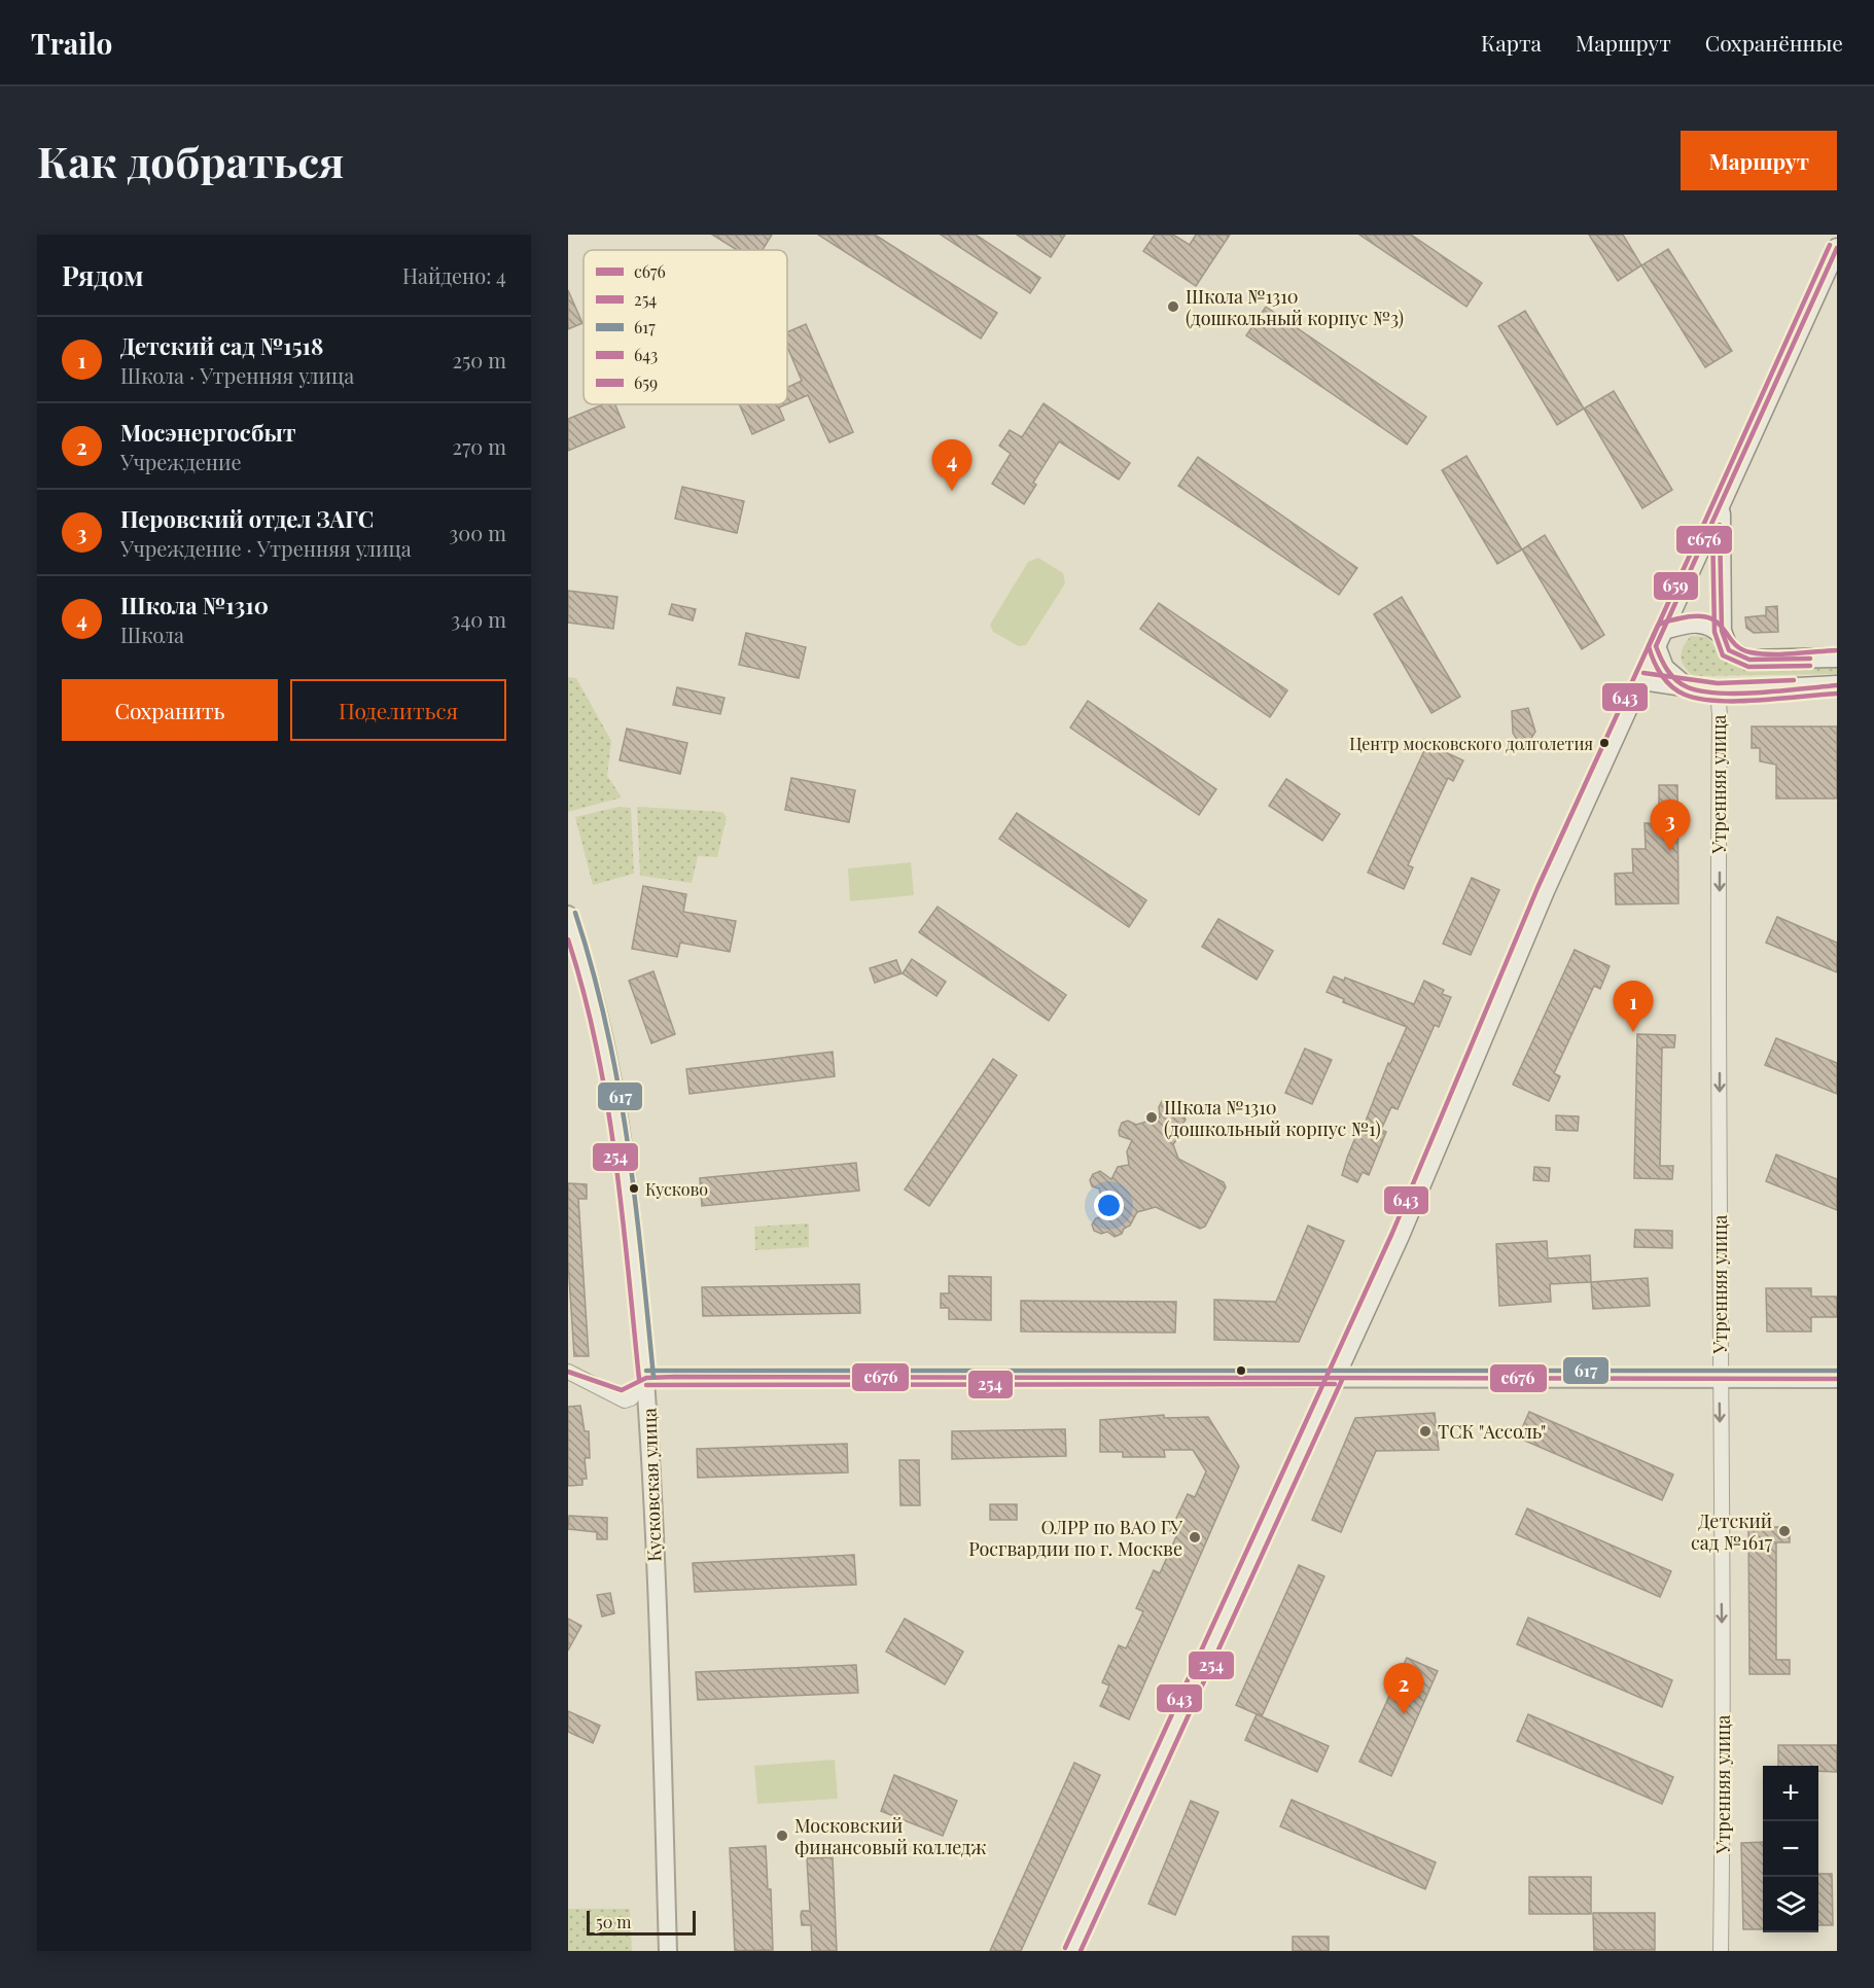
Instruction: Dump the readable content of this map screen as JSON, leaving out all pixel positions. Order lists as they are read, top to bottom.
{
  "streets": {
    "street": ["Утренняя улица", "Кусковская улица"]
  },
  "one_way": ["Утренняя улица"],
  "places": [
    "Школа №1310 (дошкольный корпус №3)",
    "Центр московского долголетия",
    "Школа №1310 (дошкольный корпус №1)",
    "Кусково",
    "ТСК \"Ассоль\"",
    "Детский сад №1617",
    "ОЛРР по ВАО ГУ Росгвардии по г. Москве",
    "Московский финансовый колледж"
  ],
  "lines": [
    "transit line 659",
    "transit line с676",
    "transit line 643",
    "transit line 617",
    "transit line 254"
  ],
  "legend": [
    "с676",
    "254",
    "617",
    "643",
    "659"
  ],
  "scale_bar": "50 m",
  "page": {
    "header": "Trailo",
    "nav": ["Карта", "Маршрут", "Сохранённые"],
    "buttons": [
      "Маршрут",
      ["Сохранить", "Поделиться"]
    ],
    "title": "Как добраться",
    "heading": ["Рядом", "Найдено: 4"],
    "list": [
      {
        "mark": "1",
        "name": "Детский сад №1518",
        "note": "Школа · Утренняя улица",
        "value": "250 m"
      },
      {
        "mark": "2",
        "name": "Мосэнергосбыт",
        "note": "Учреждение",
        "value": "270 m"
      },
      {
        "mark": "3",
        "name": "Перовский отдел ЗАГС",
        "note": "Учреждение · Утренняя улица",
        "value": "300 m"
      },
      {
        "mark": "4",
        "name": "Школа №1310",
        "note": "Школа",
        "value": "340 m"
      }
    ],
    "pins": [
      "4",
      "3",
      "1",
      "2"
    ],
    "map_buttons": ["+", "−"],
    "scale": "50 m"
  }
}
